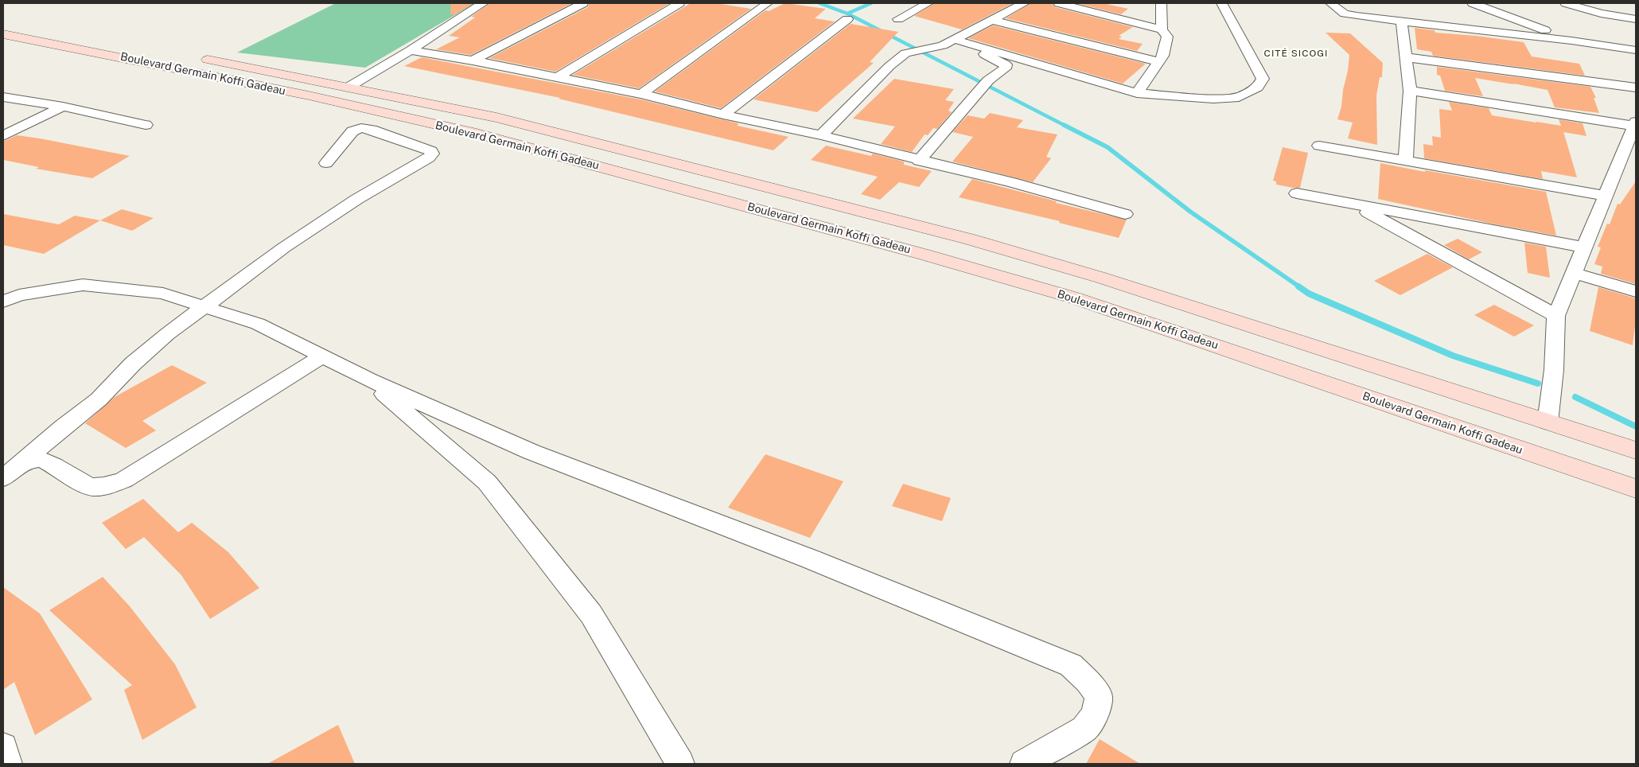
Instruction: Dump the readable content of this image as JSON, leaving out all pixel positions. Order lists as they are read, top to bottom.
{
  "streets": {
    "main road": ["Boulevard Germain Koffi Gadeau"]
  },
  "districts": ["CITÉ SICOGI"]
}
